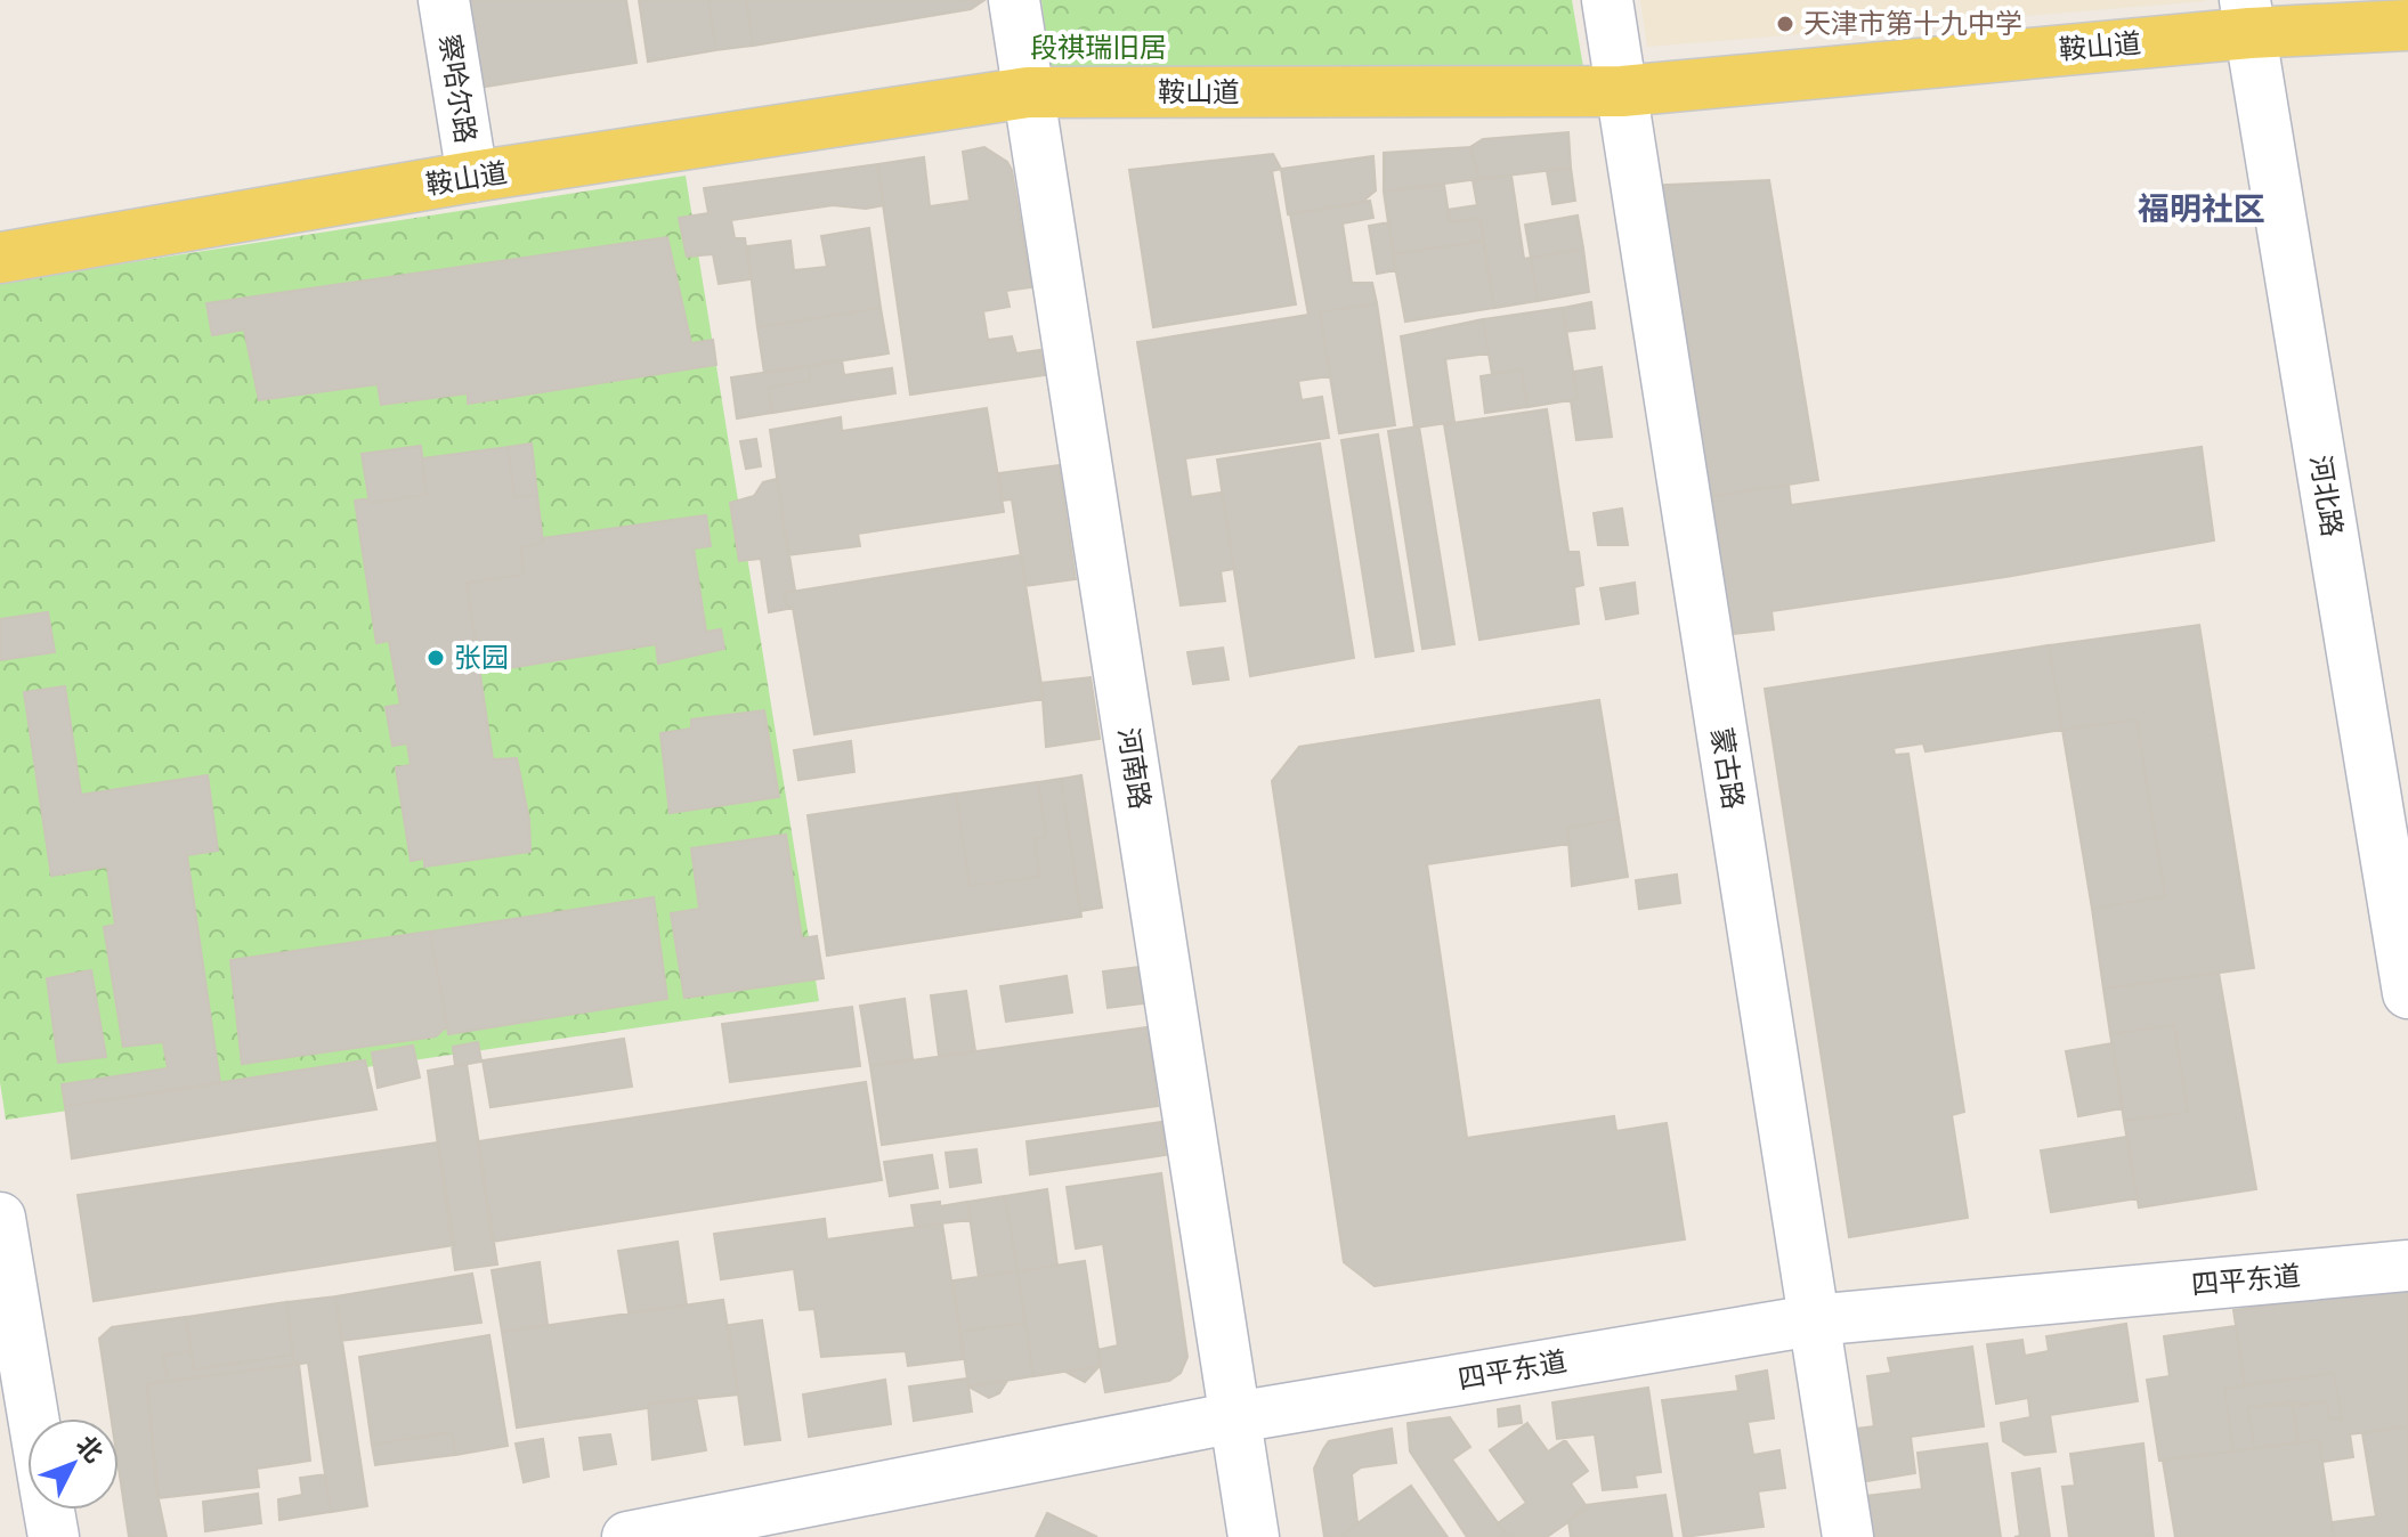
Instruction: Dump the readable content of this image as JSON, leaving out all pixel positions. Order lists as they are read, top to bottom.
{
  "streets": {
    "main road": ["鞍山道"],
    "street": [
      "察哈尔路",
      "河北路",
      "河南路",
      "蒙古路",
      "四平东道"
    ]
  },
  "crossings": [
    ["鞍山道", "察哈尔路"],
    ["鞍山道", "河北路"],
    ["鞍山道", "河南路"],
    ["鞍山道", "蒙古路"],
    ["河南路", "四平东道"],
    ["蒙古路", "四平东道"]
  ],
  "districts": ["福明社区"],
  "parks": ["段祺瑞旧居"],
  "places": ["天津市第十九中学", "张园"],
  "north": "top right"
}
